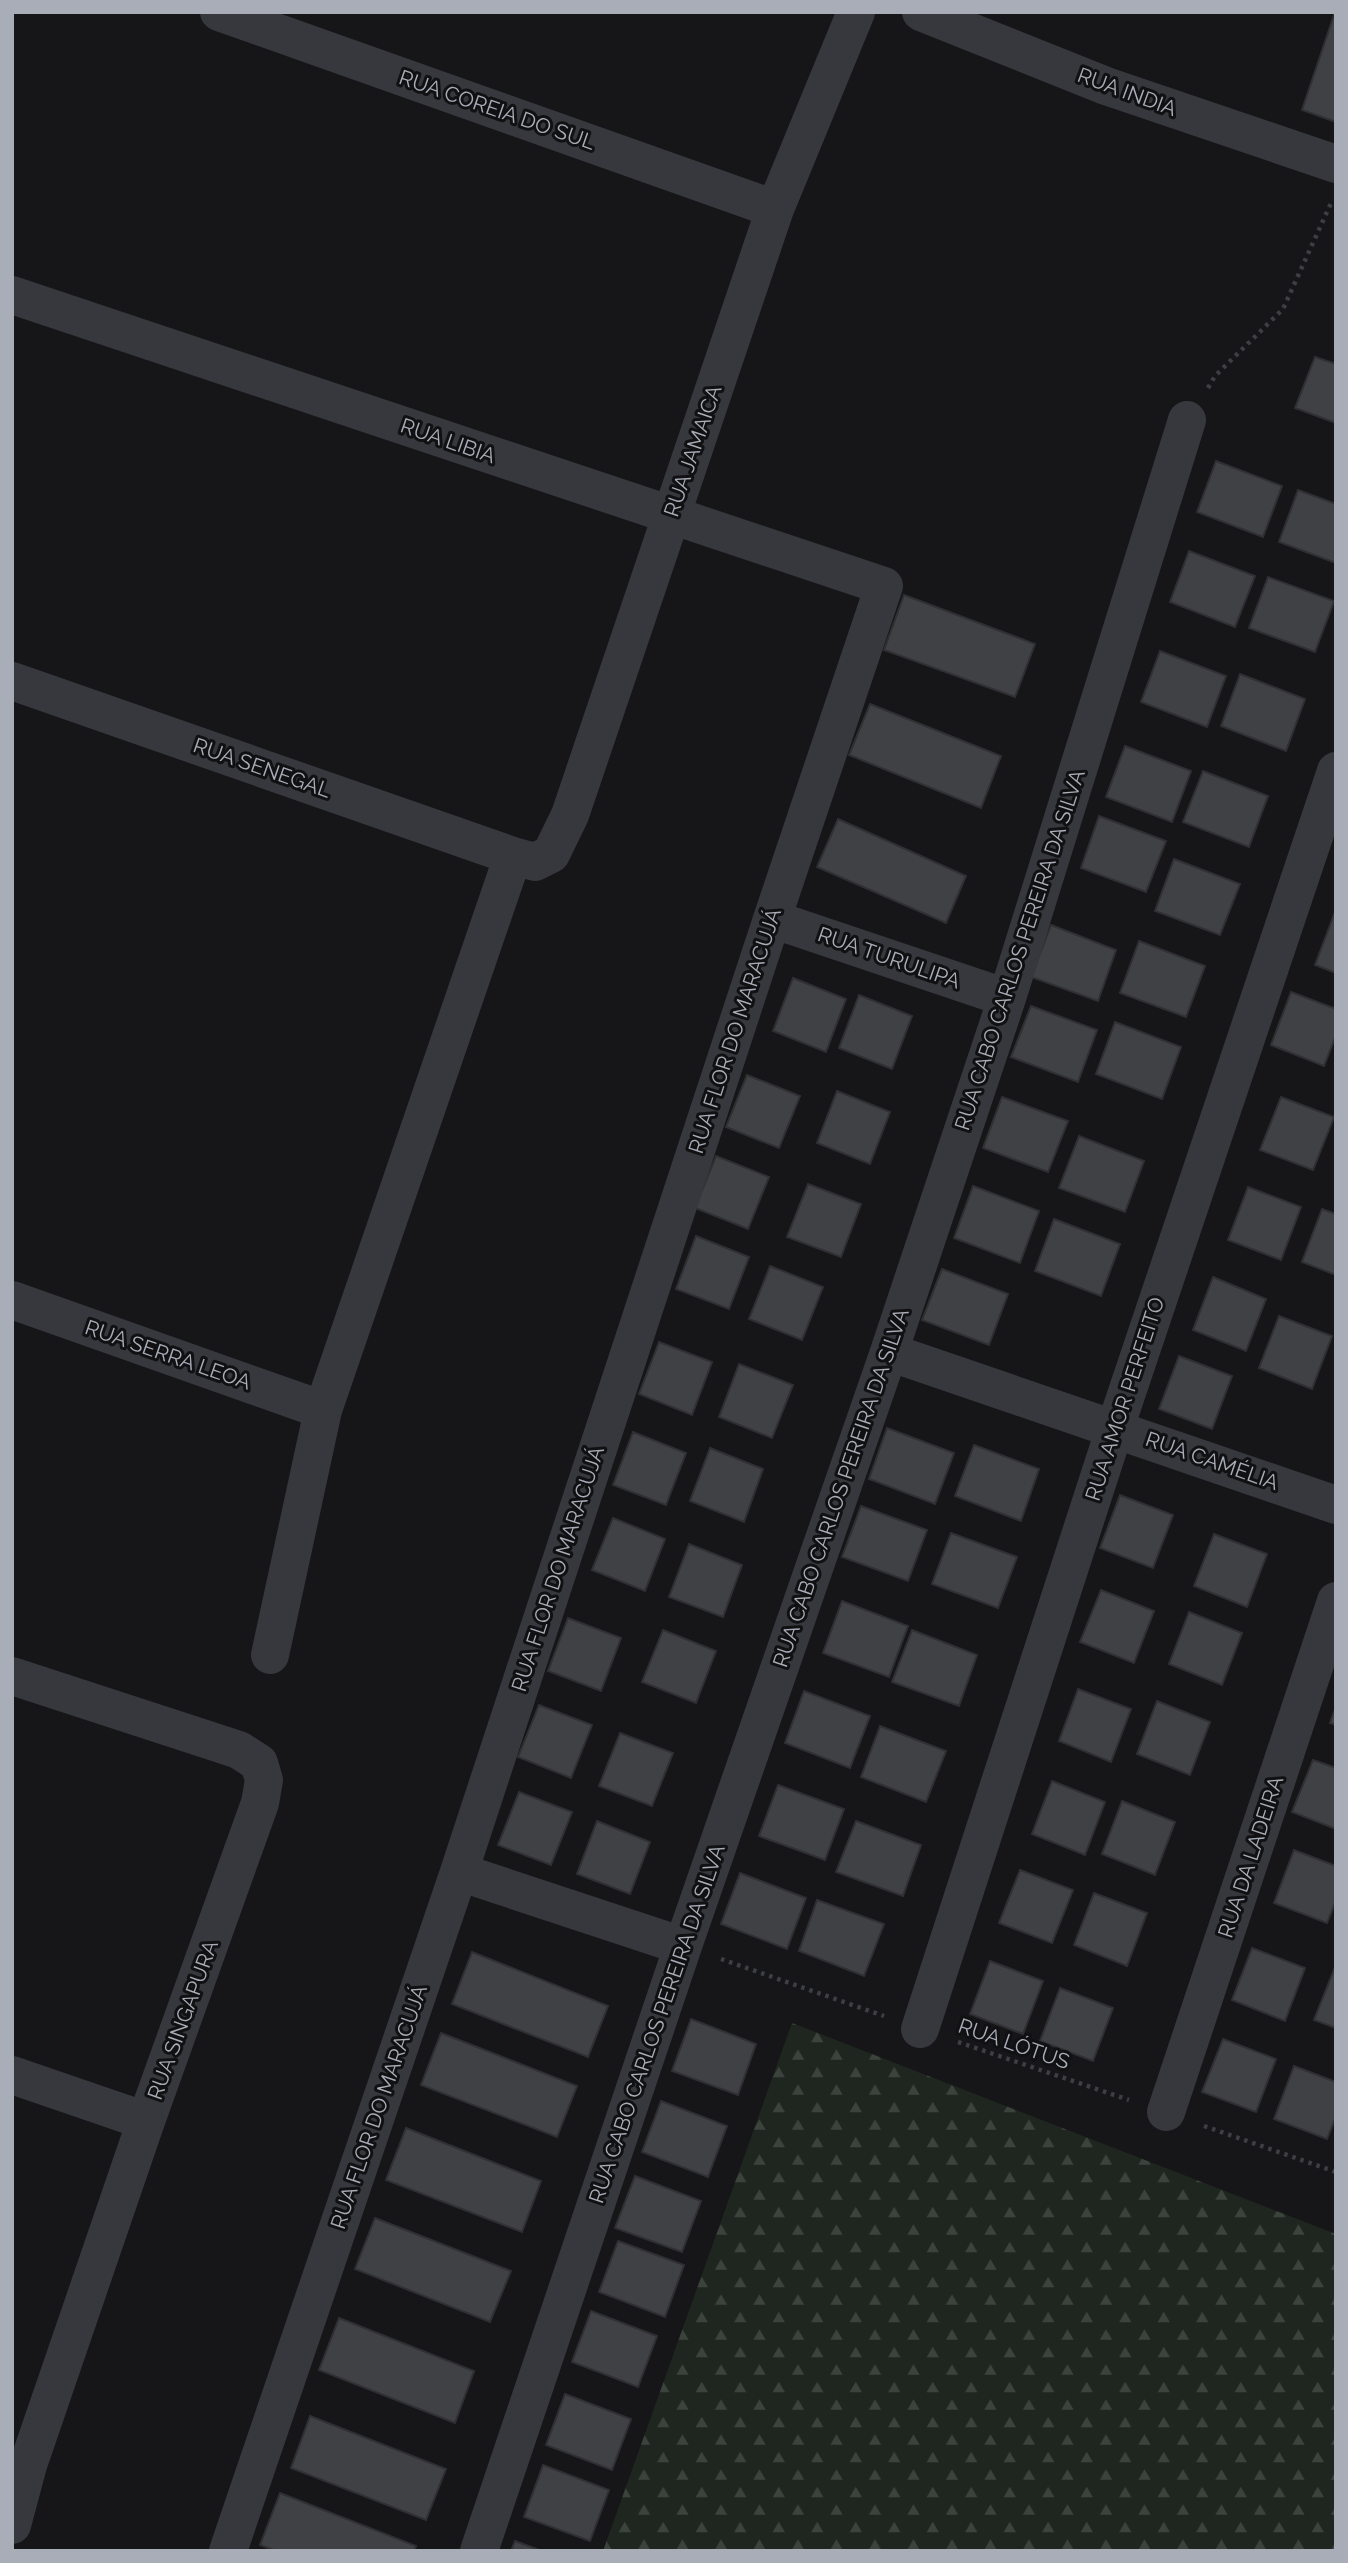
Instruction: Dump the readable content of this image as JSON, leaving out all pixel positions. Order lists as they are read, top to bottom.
{
  "streets": {
    "street": [
      "RUA INDIA",
      "RUA COREIA DO SUL",
      "RUA LIBIA",
      "RUA JAMAICA",
      "RUA SENEGAL",
      "RUA CABO CARLOS PEREIRA DA SILVA",
      "RUA TURULIPA",
      "RUA FLOR DO MARACUJÁ",
      "RUA SERRA LEOA",
      "RUA AMOR PERFEITO",
      "RUA CAMÉLIA",
      "RUA DA LADEIRA",
      "RUA SINGAPURA"
    ],
    "path": ["RUA LÓTUS"]
  },
  "crossings": [
    ["RUA COREIA DO SUL", "RUA JAMAICA"],
    ["RUA LIBIA", "RUA JAMAICA"],
    ["RUA LIBIA", "RUA FLOR DO MARACUJÁ"],
    ["RUA JAMAICA", "RUA SENEGAL"],
    ["RUA CABO CARLOS PEREIRA DA SILVA", "RUA TURULIPA"],
    ["RUA CABO CARLOS PEREIRA DA SILVA", "RUA CAMÉLIA"],
    ["RUA CABO CARLOS PEREIRA DA SILVA", "RUA LÓTUS"],
    ["RUA TURULIPA", "RUA FLOR DO MARACUJÁ"],
    ["RUA AMOR PERFEITO", "RUA CAMÉLIA"],
    ["RUA AMOR PERFEITO", "RUA LÓTUS"],
    ["RUA DA LADEIRA", "RUA LÓTUS"]
  ]
}
